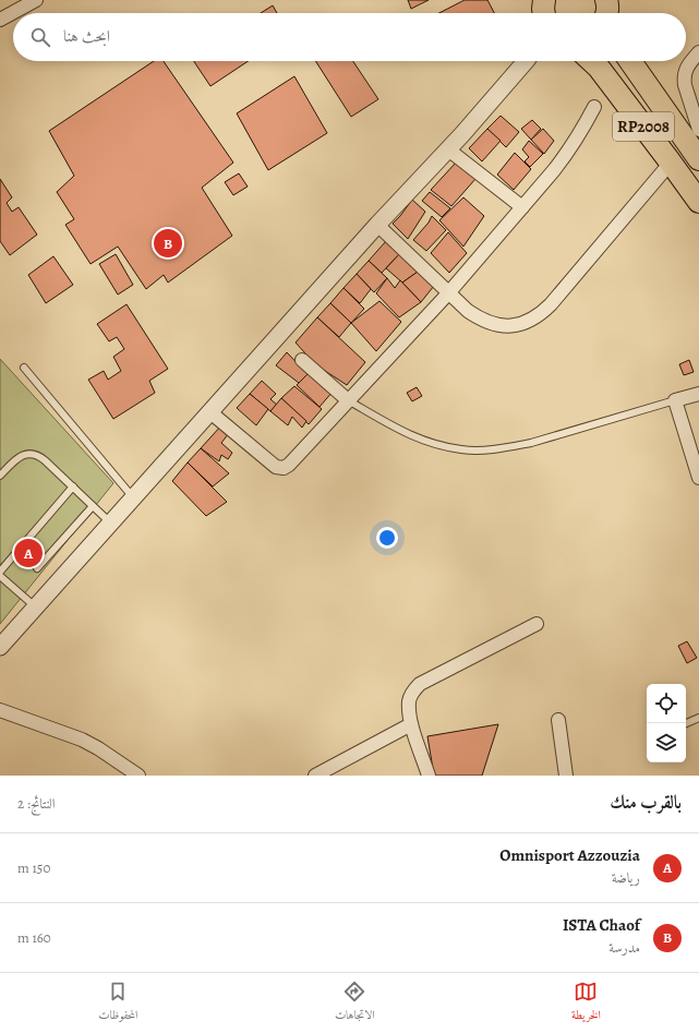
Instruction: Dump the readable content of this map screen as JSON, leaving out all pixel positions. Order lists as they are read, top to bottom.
{
  "streets": {
    "highway": ["RP2008"]
  },
  "page": {
    "search": "ابحث هنا",
    "pins": ["B", "A"],
    "heading": ["بالقرب منك", "النتائج: 2"],
    "list": [
      {
        "mark": "A",
        "name": "Omnisport Azzouzia",
        "note": "رياضة",
        "value": "150 m"
      },
      {
        "mark": "B",
        "name": "ISTA Chaof",
        "note": "مدرسة",
        "value": "160 m"
      }
    ],
    "nav": ["الخريطة", "الاتجاهات", "المحفوظات"]
  }
}
